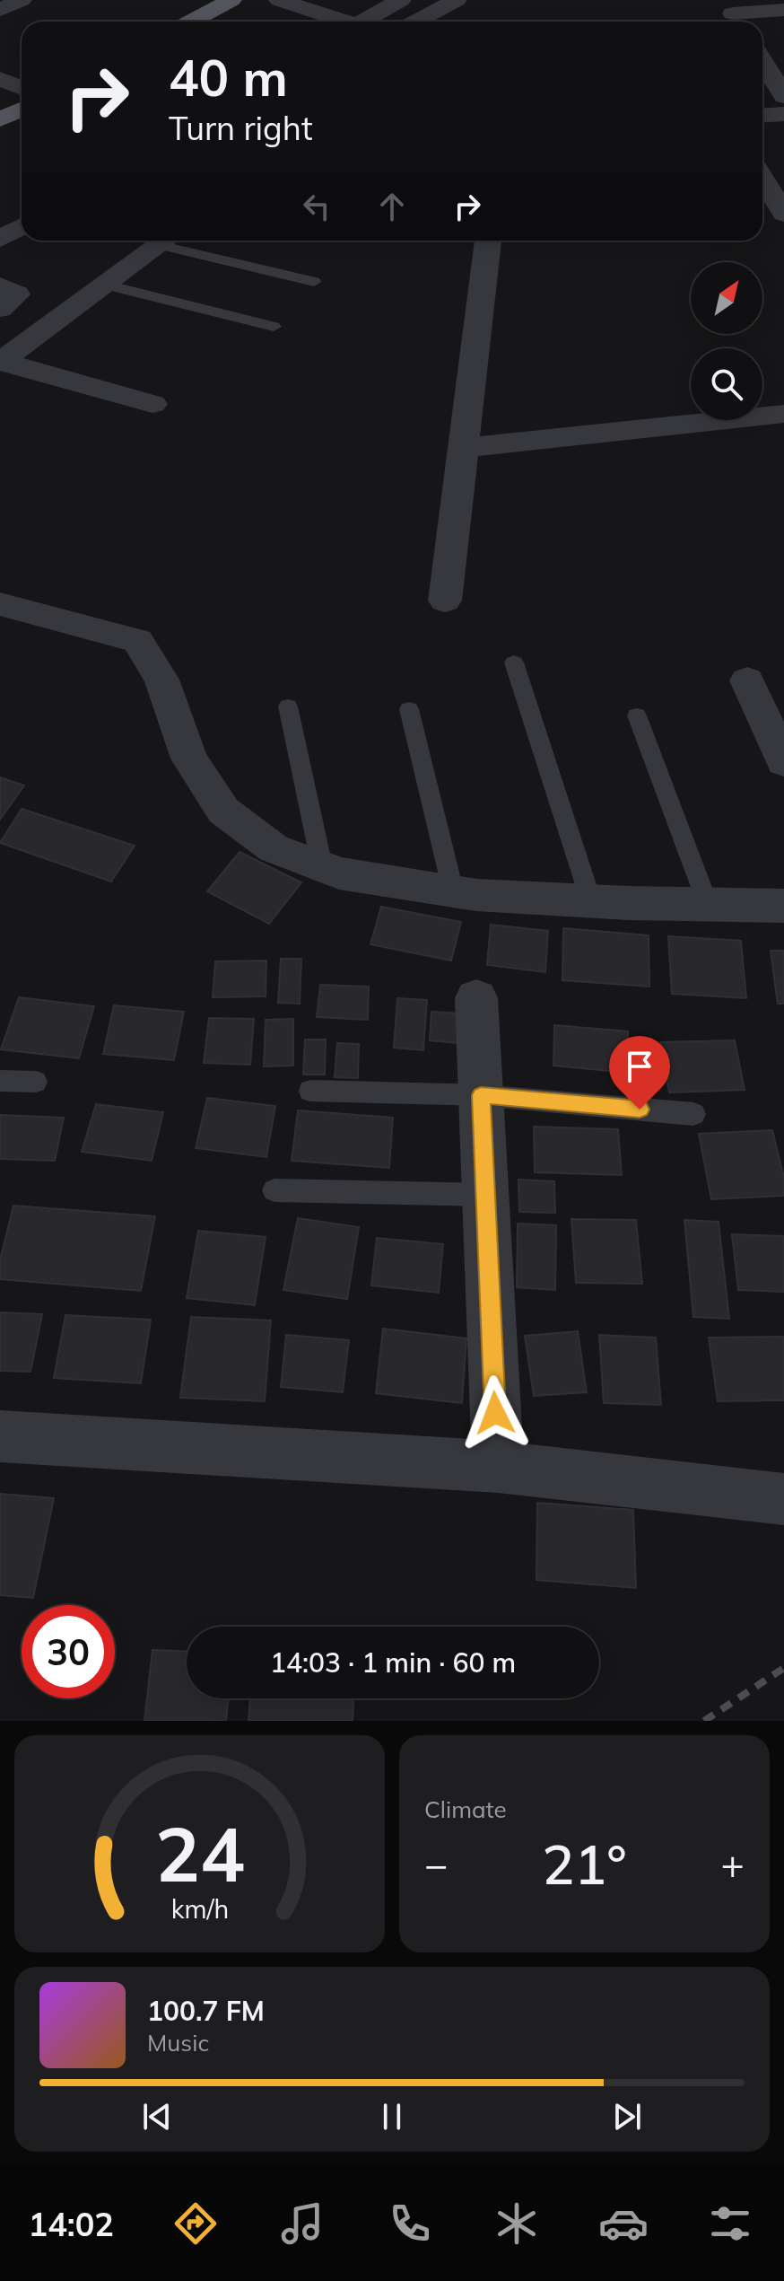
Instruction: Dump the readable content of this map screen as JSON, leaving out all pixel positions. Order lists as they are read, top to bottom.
{
  "north": "top right",
  "page": {
    "turn": ["40 m", "Turn right"],
    "limit": "30",
    "trip": "14:03 · 1 min · 60 m",
    "tile": "Climate",
    "heat": ["−", "21°", "+"],
    "song": ["100.7 FM", "Music"],
    "tabs": "14:02",
    "gauge": ["24", "km/h"]
  }
}
